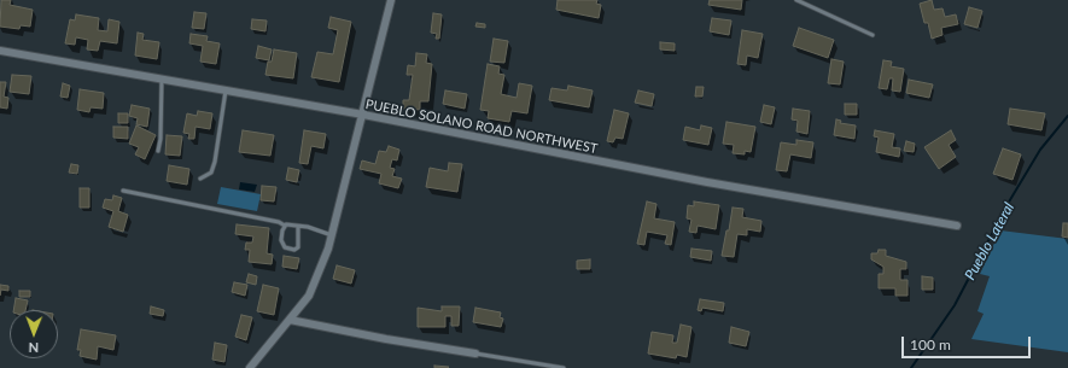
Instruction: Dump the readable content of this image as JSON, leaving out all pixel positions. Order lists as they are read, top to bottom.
{
  "streets": {
    "street": ["PUEBLO SOLANO ROAD NORTHWEST"]
  },
  "water": ["Pueblo Lateral"],
  "scale_bar": "100 m",
  "north": "bottom"
}
